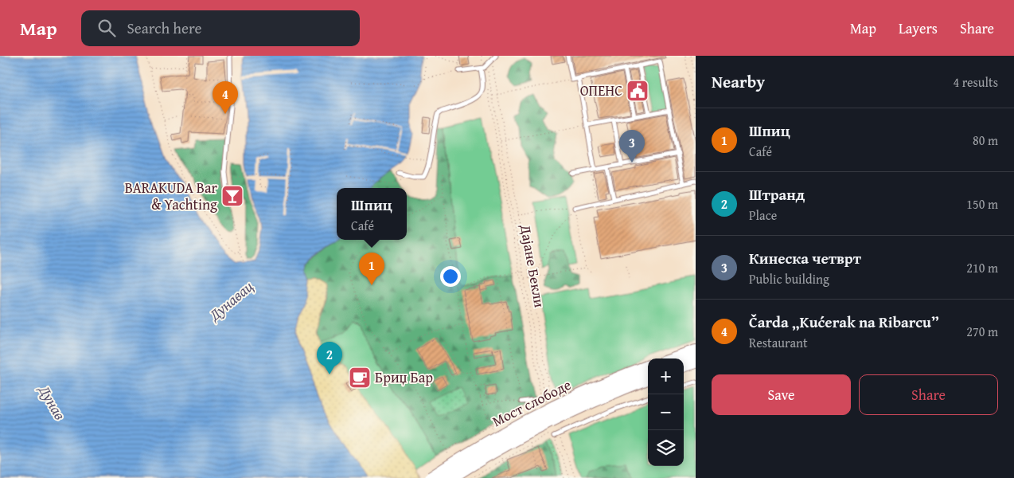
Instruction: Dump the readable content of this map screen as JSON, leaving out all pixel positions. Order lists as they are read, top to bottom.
{
  "streets": {
    "highway": ["Мост слободе"],
    "path": ["Дајане Бекли"]
  },
  "water": ["Дунавац", "Дунав"],
  "places": {
    "public building": ["ОПЕНС"],
    "bar": ["BARAKUDA Bar & Yachting"],
    "cafe": ["Бриџ Бар"]
  },
  "page": {
    "header": "Map",
    "search": "Search here",
    "nav": ["Map", "Layers", "Share"],
    "heading": ["Nearby", "4 results"],
    "pins": [
      "4",
      "3",
      "1",
      "2"
    ],
    "list": [
      {
        "mark": "1",
        "name": "Шпиц",
        "note": "Café",
        "value": "80 m"
      },
      {
        "mark": "2",
        "name": "Штранд",
        "note": "Place",
        "value": "150 m"
      },
      {
        "mark": "3",
        "name": "Кинеска четврт",
        "note": "Public building",
        "value": "210 m"
      },
      {
        "mark": "4",
        "name": "Čarda „Kućerak na Ribarcu”",
        "note": "Restaurant",
        "value": "270 m"
      }
    ],
    "popup": ["Шпиц", "Café"],
    "map_buttons": ["+", "−"],
    "buttons": ["Save", "Share"]
  }
}
